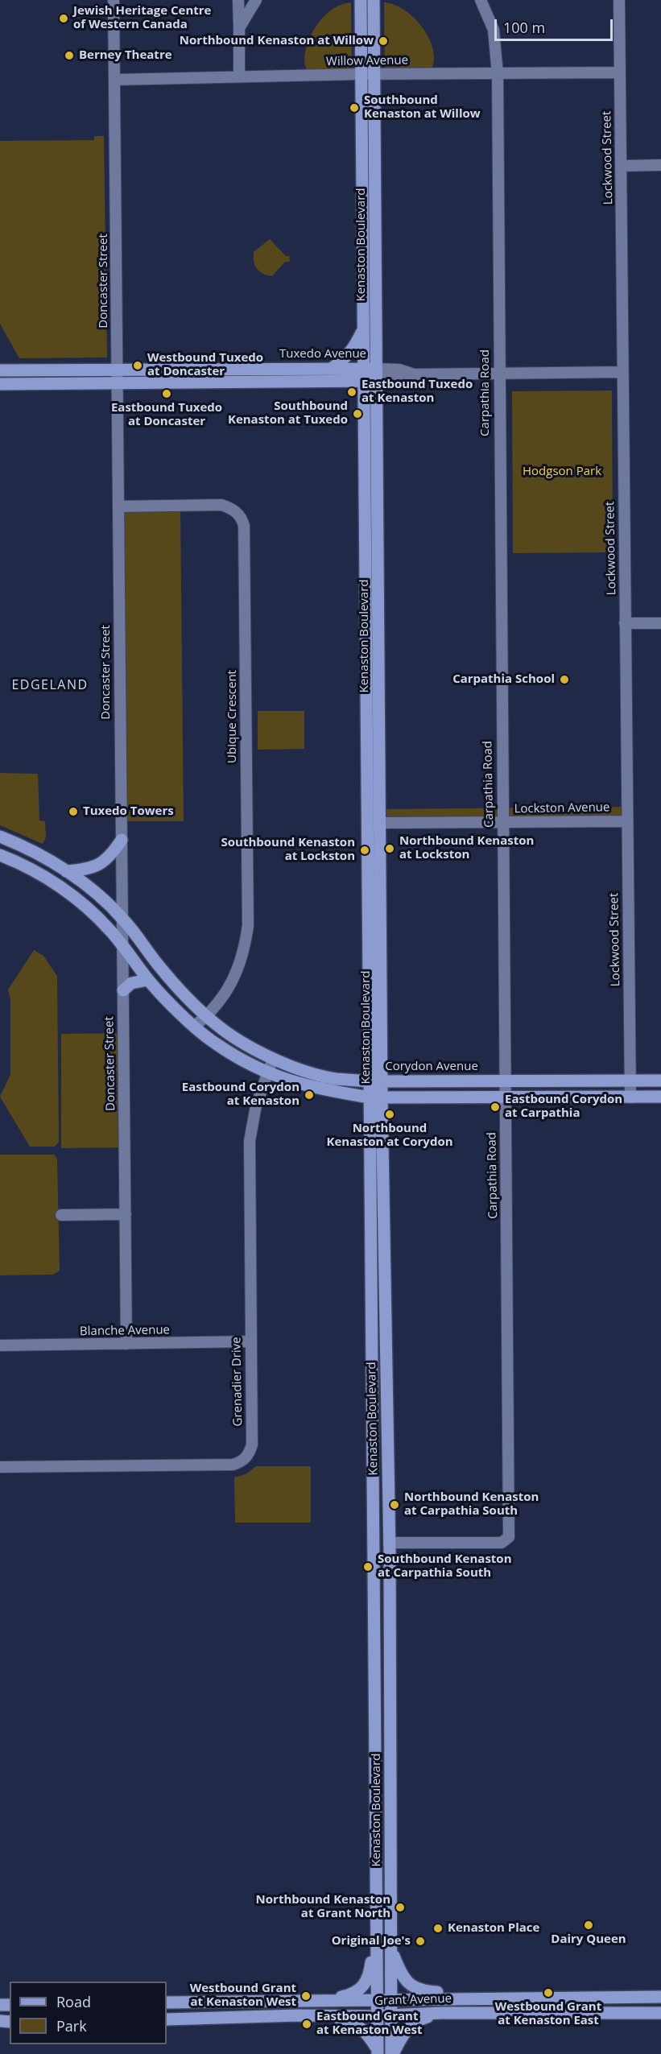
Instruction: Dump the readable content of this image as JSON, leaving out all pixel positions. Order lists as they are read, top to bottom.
{
  "streets": {
    "main road": [
      "Kenaston Boulevard",
      "Tuxedo Avenue",
      "Corydon Avenue",
      "Grant Avenue"
    ],
    "street": [
      "Willow Avenue",
      "Lockwood Street",
      "Doncaster Street",
      "Carpathia Road",
      "Ubique Crescent",
      "Lockston Avenue",
      "Blanche Avenue",
      "Grenadier Drive"
    ]
  },
  "crossings": [
    ["Willow Avenue", "Lockwood Street"],
    ["Willow Avenue", "Kenaston Boulevard"],
    ["Willow Avenue", "Doncaster Street"],
    ["Willow Avenue", "Carpathia Road"],
    ["Lockwood Street", "Tuxedo Avenue"],
    ["Lockwood Street", "Lockston Avenue"],
    ["Lockwood Street", "Corydon Avenue"],
    ["Kenaston Boulevard", "Tuxedo Avenue"],
    ["Kenaston Boulevard", "Carpathia Road"],
    ["Kenaston Boulevard", "Lockston Avenue"],
    ["Kenaston Boulevard", "Corydon Avenue"],
    ["Kenaston Boulevard", "Grant Avenue"],
    ["Doncaster Street", "Tuxedo Avenue"],
    ["Doncaster Street", "Ubique Crescent"],
    ["Doncaster Street", "Corydon Avenue"],
    ["Doncaster Street", "Blanche Avenue"],
    ["Tuxedo Avenue", "Carpathia Road"],
    ["Carpathia Road", "Lockston Avenue"],
    ["Carpathia Road", "Corydon Avenue"],
    ["Ubique Crescent", "Corydon Avenue"],
    ["Corydon Avenue", "Grenadier Drive"],
    ["Blanche Avenue", "Grenadier Drive"]
  ],
  "districts": ["EDGELAND"],
  "parks": ["Hodgson Park"],
  "places": [
    "Jewish Heritage Centre of Western Canada",
    "Northbound Kenaston at Willow",
    "Berney Theatre",
    "Southbound Kenaston at Willow",
    "Westbound Tuxedo at Doncaster",
    "Eastbound Tuxedo at Kenaston",
    "Eastbound Tuxedo at Doncaster",
    "Southbound Kenaston at Tuxedo",
    "Carpathia School",
    "Tuxedo Towers",
    "Northbound Kenaston at Lockston",
    "Southbound Kenaston at Lockston",
    "Eastbound Corydon at Kenaston",
    "Eastbound Corydon at Carpathia",
    "Northbound Kenaston at Corydon",
    "Northbound Kenaston at Carpathia South",
    "Southbound Kenaston at Carpathia South",
    "Northbound Kenaston at Grant North",
    "Dairy Queen",
    "Kenaston Place",
    "Original Joe's",
    "Westbound Grant at Kenaston East",
    "Westbound Grant at Kenaston West",
    "Eastbound Grant at Kenaston West"
  ],
  "legend": ["Road", "Park"],
  "scale_bar": "100 m"
}
